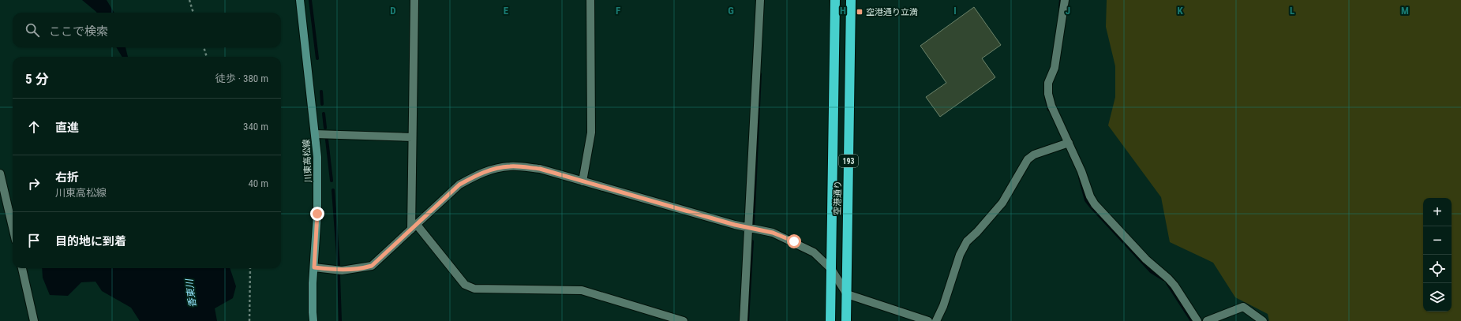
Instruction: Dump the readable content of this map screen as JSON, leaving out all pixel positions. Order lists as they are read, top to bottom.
{
  "streets": {
    "highway": ["193", "空港通り"],
    "main road": ["川東高松線"]
  },
  "water": ["香東川"],
  "places": {
    "transit": ["空港通り立満"]
  },
  "page": {
    "search": "ここで検索",
    "heading": ["5 分", "徒歩 · 380 m"],
    "list": [
      ["直進", "340 m"],
      ["右折", "川東高松線", "40 m"],
      "目的地に到着"
    ],
    "map_buttons": ["+", "−"]
  },
  "grid": {
    "columns": [
      "D",
      "E",
      "F",
      "G",
      "H",
      "I",
      "J",
      "K",
      "L",
      "M"
    ]
  }
}
